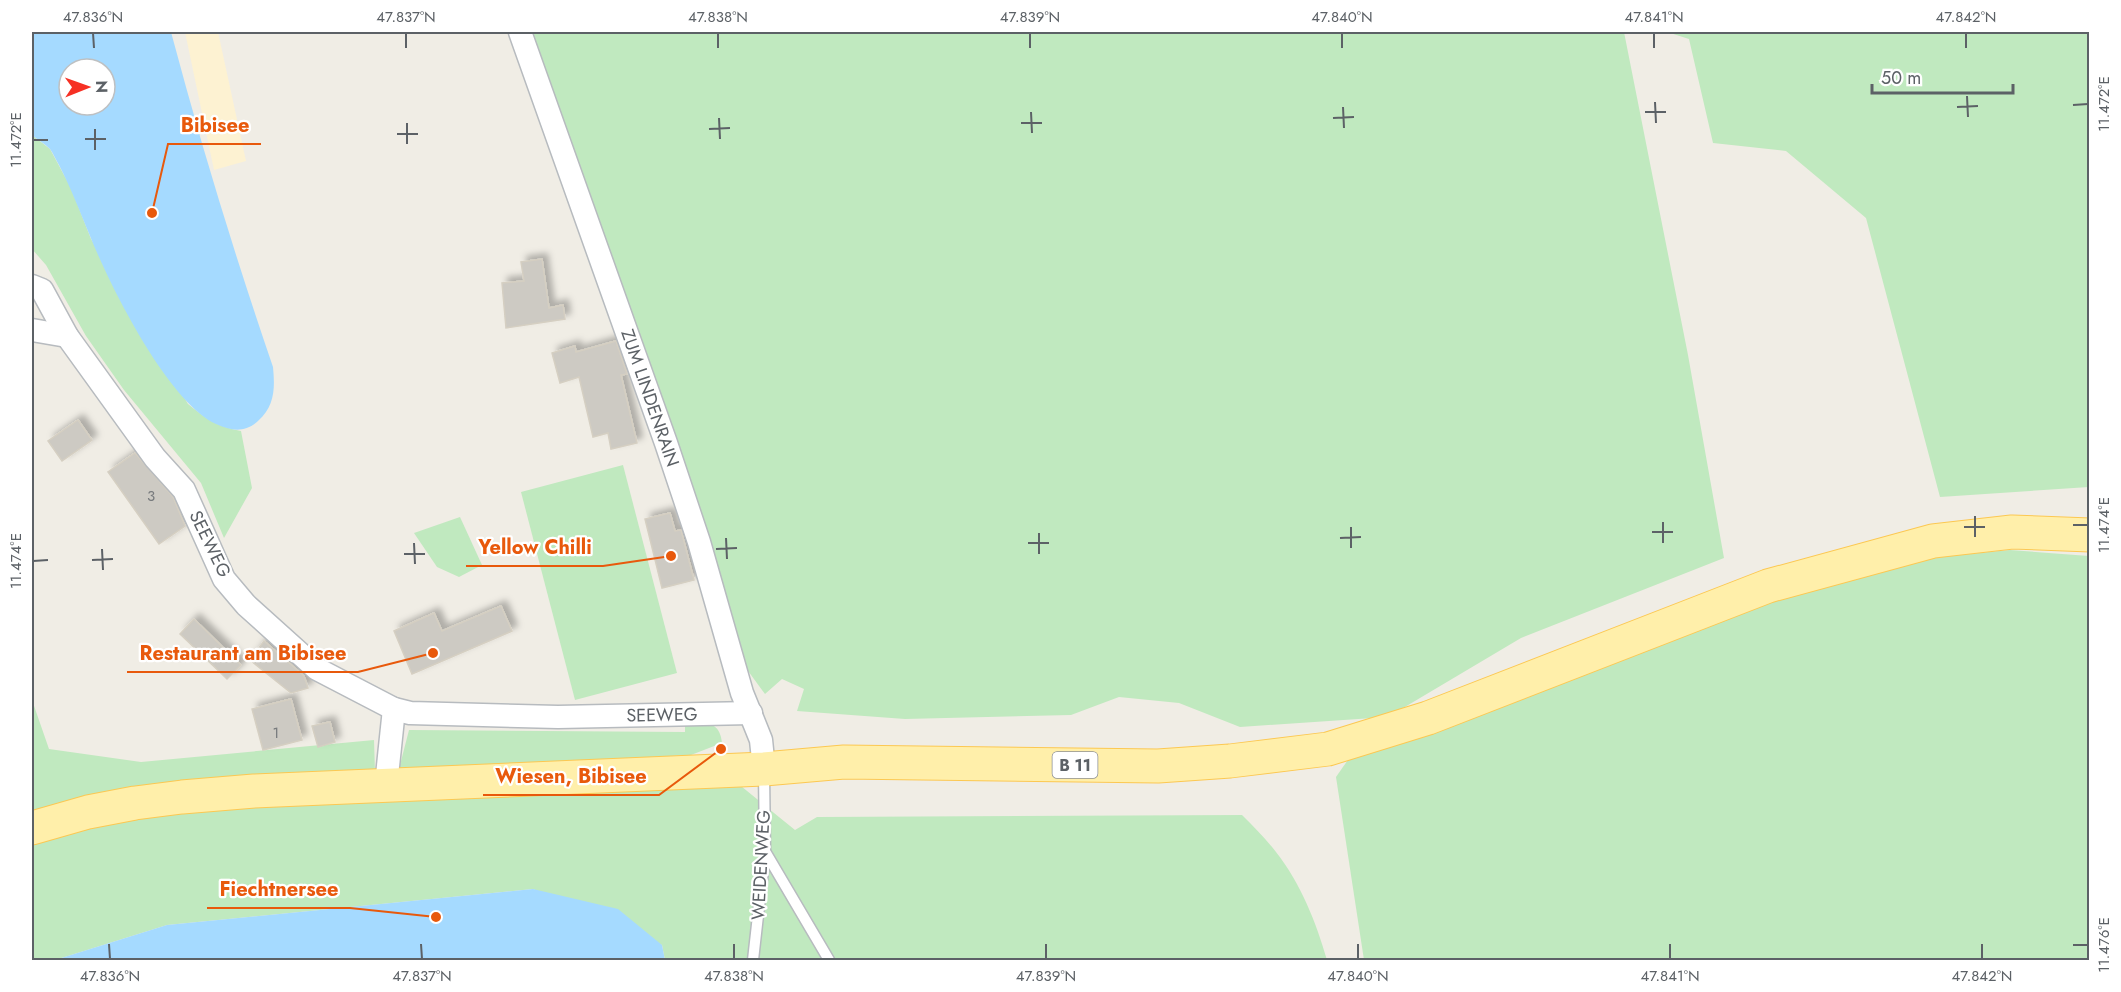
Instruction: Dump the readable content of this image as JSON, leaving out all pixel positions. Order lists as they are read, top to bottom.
{
  "streets": {
    "main road": ["B 11"],
    "street": ["ZUM LINDENRAIN", "SEEWEG"],
    "lane": ["WEIDENWEG"]
  },
  "crossings": [
    ["ZUM LINDENRAIN", "SEEWEG"],
    ["ZUM LINDENRAIN", "B 11"],
    ["ZUM LINDENRAIN", "WEIDENWEG"],
    ["B 11", "WEIDENWEG"]
  ],
  "places": [
    "Bibisee",
    "Yellow Chilli",
    "Restaurant am Bibisee",
    "Wiesen, Bibisee",
    "Fiechtnersee"
  ],
  "house_numbers": ["3", "1"],
  "scale_bar": "50 m",
  "north": "right",
  "coordinates": [
    "47.836°N",
    "47.837°N",
    "47.838°N",
    "47.839°N",
    "47.840°N",
    "47.841°N",
    "47.842°N",
    "11.472°E",
    "11.474°E",
    "11.476°E"
  ]
}
